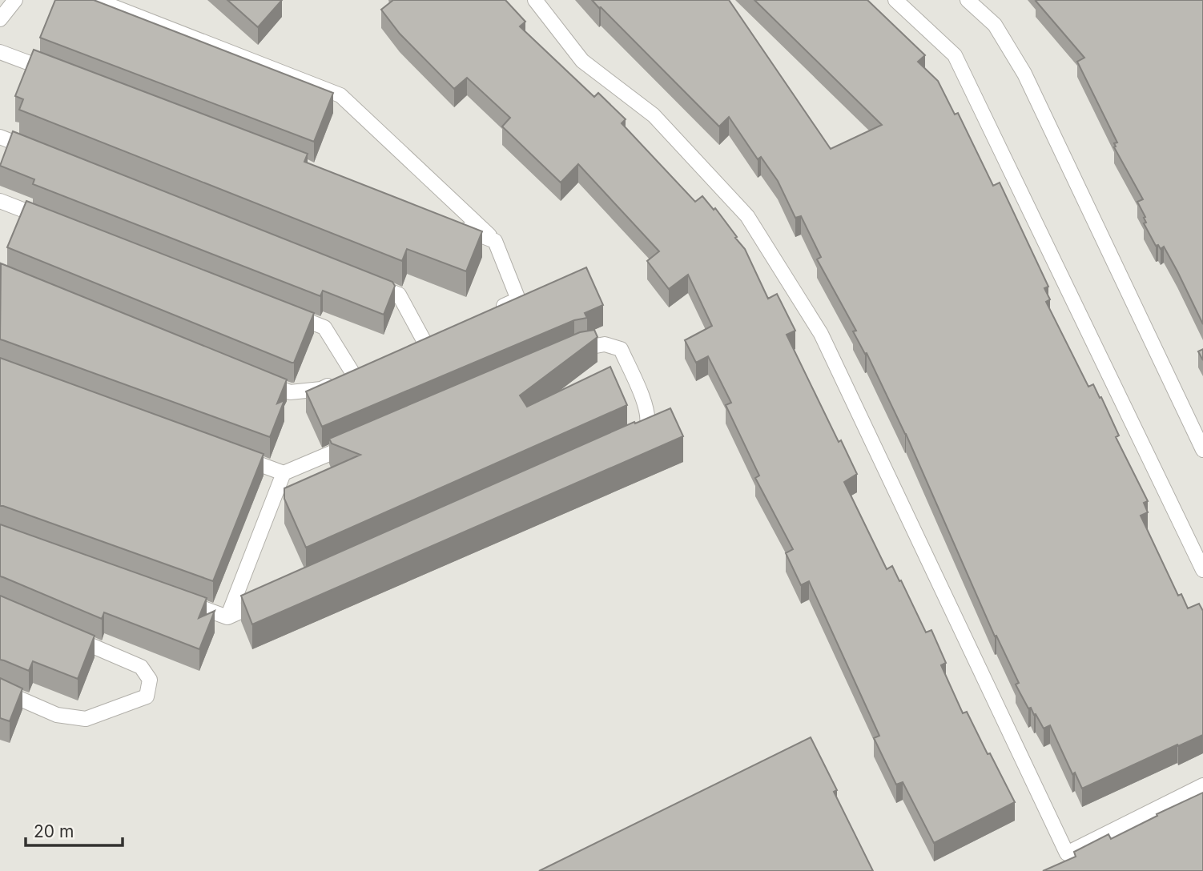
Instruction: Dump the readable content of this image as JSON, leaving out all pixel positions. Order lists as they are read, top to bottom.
{
  "scale_bar": "20 m"
}
